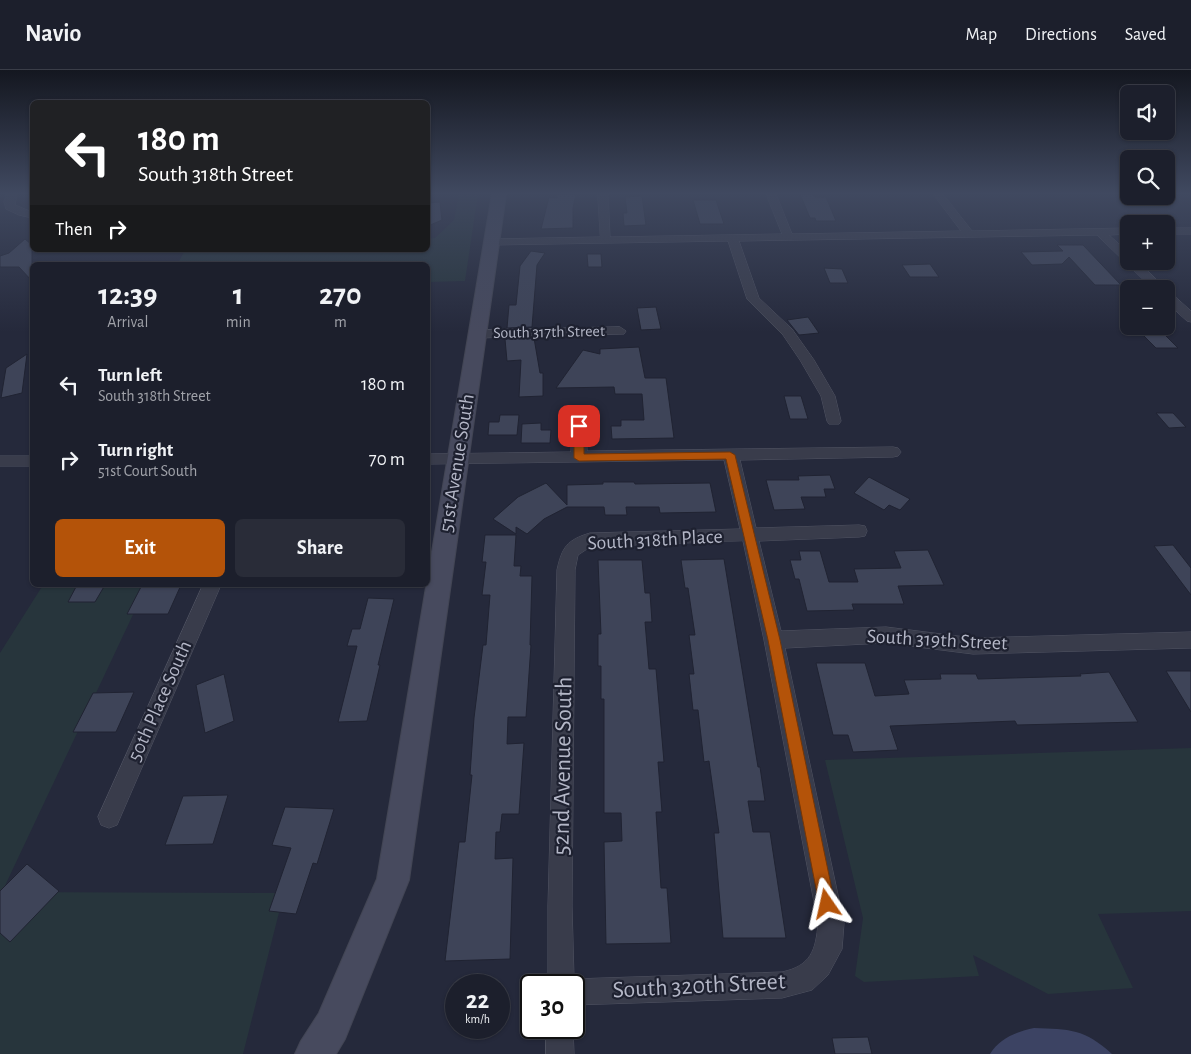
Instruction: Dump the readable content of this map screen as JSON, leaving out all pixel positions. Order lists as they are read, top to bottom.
{
  "streets": {
    "main road": ["51st Avenue South"],
    "street": [
      "South 317th Street",
      "South 318th Place",
      "South 319th Street",
      "50th Place South",
      "52nd Avenue South",
      "South 320th Street"
    ]
  },
  "crossings": [
    ["South 317th Street", "51st Avenue South"],
    ["South 318th Place", "52nd Avenue South"],
    ["South 319th Street", "South 320th Street"]
  ],
  "page": {
    "header": "Navio",
    "nav": ["Map", "Directions", "Saved"],
    "map_buttons": ["+", "−"],
    "turn": ["180 m", "South 318th Street"],
    "then": "Then",
    "eta": [
      "12:39",
      "Arrival",
      "1",
      "min",
      "270",
      "m"
    ],
    "list": [
      {
        "name": "Turn left",
        "note": "South 318th Street",
        "value": "180 m"
      },
      {
        "name": "Turn right",
        "note": "51st Court South",
        "value": "70 m"
      }
    ],
    "buttons": ["Exit", "Share"],
    "speed": "22 km/h",
    "limit": "30"
  }
}
